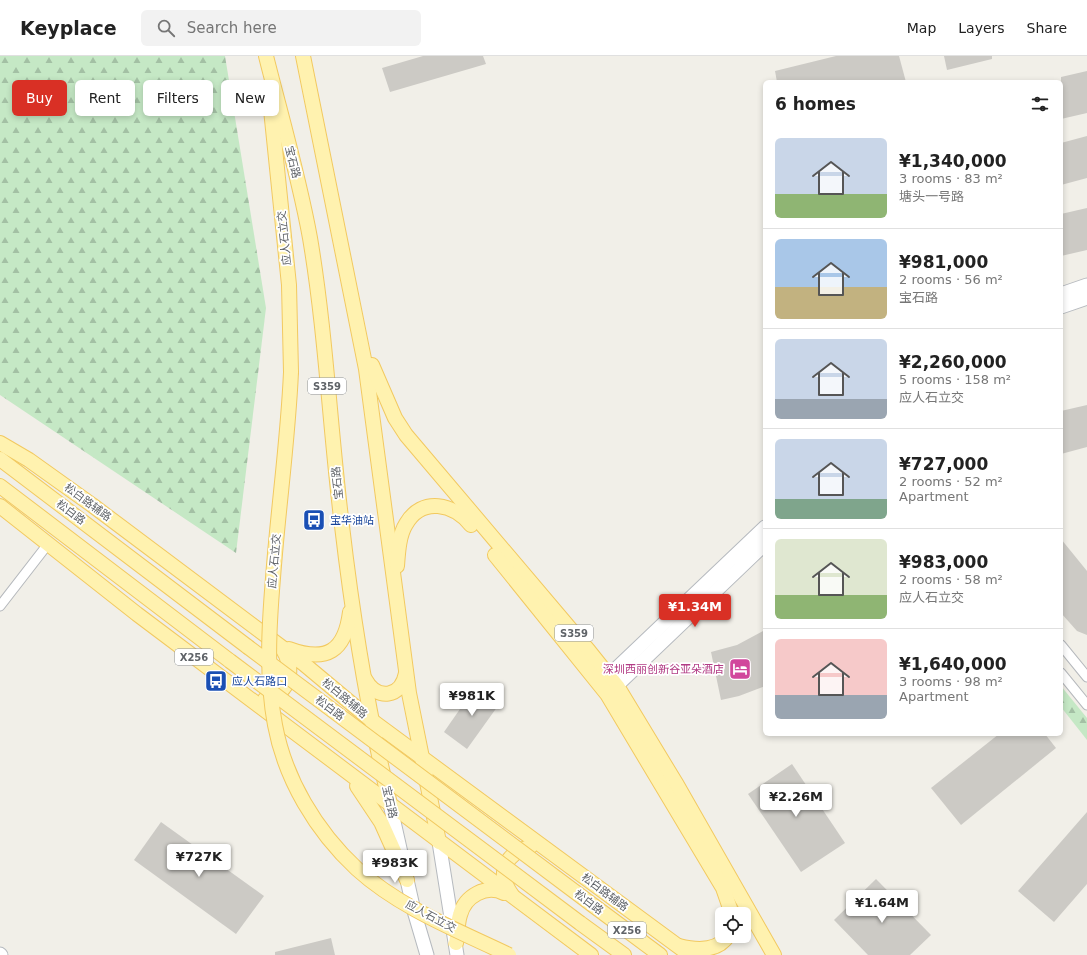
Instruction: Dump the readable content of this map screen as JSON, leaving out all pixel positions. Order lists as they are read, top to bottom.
{
  "streets": {
    "main road": [
      "宝石路",
      "应人石立交",
      "S359",
      "松白路辅路",
      "松白路",
      "X256"
    ]
  },
  "crossings": [
    ["宝石路", "应人石立交"],
    ["宝石路", "松白路辅路"],
    ["宝石路", "X256"],
    ["S359", "松白路辅路"]
  ],
  "places": {
    "bus stop": ["宝华油站", "应人石路口"],
    "hotel": ["深圳西丽创新谷亚朵酒店"]
  },
  "page": {
    "header": "Keyplace",
    "search": "Search here",
    "nav": ["Map", "Layers", "Share"],
    "chip": [
      "Buy",
      "Rent",
      "Filters",
      "New"
    ],
    "heading": "6 homes",
    "list": [
      {
        "name": "¥1,340,000",
        "note": "3 rooms · 83 m² · 塘头一号路"
      },
      {
        "name": "¥981,000",
        "note": "2 rooms · 56 m² · 宝石路"
      },
      {
        "name": "¥2,260,000",
        "note": "5 rooms · 158 m² · 应人石立交"
      },
      {
        "name": "¥727,000",
        "note": "2 rooms · 52 m² · Apartment"
      },
      {
        "name": "¥983,000",
        "note": "2 rooms · 58 m² · 应人石立交"
      },
      {
        "name": "¥1,640,000",
        "note": "3 rooms · 98 m² · Apartment"
      }
    ],
    "price": [
      "¥1.34M",
      "¥981K",
      "¥2.26M",
      "¥727K",
      "¥983K",
      "¥1.64M"
    ]
  }
}
